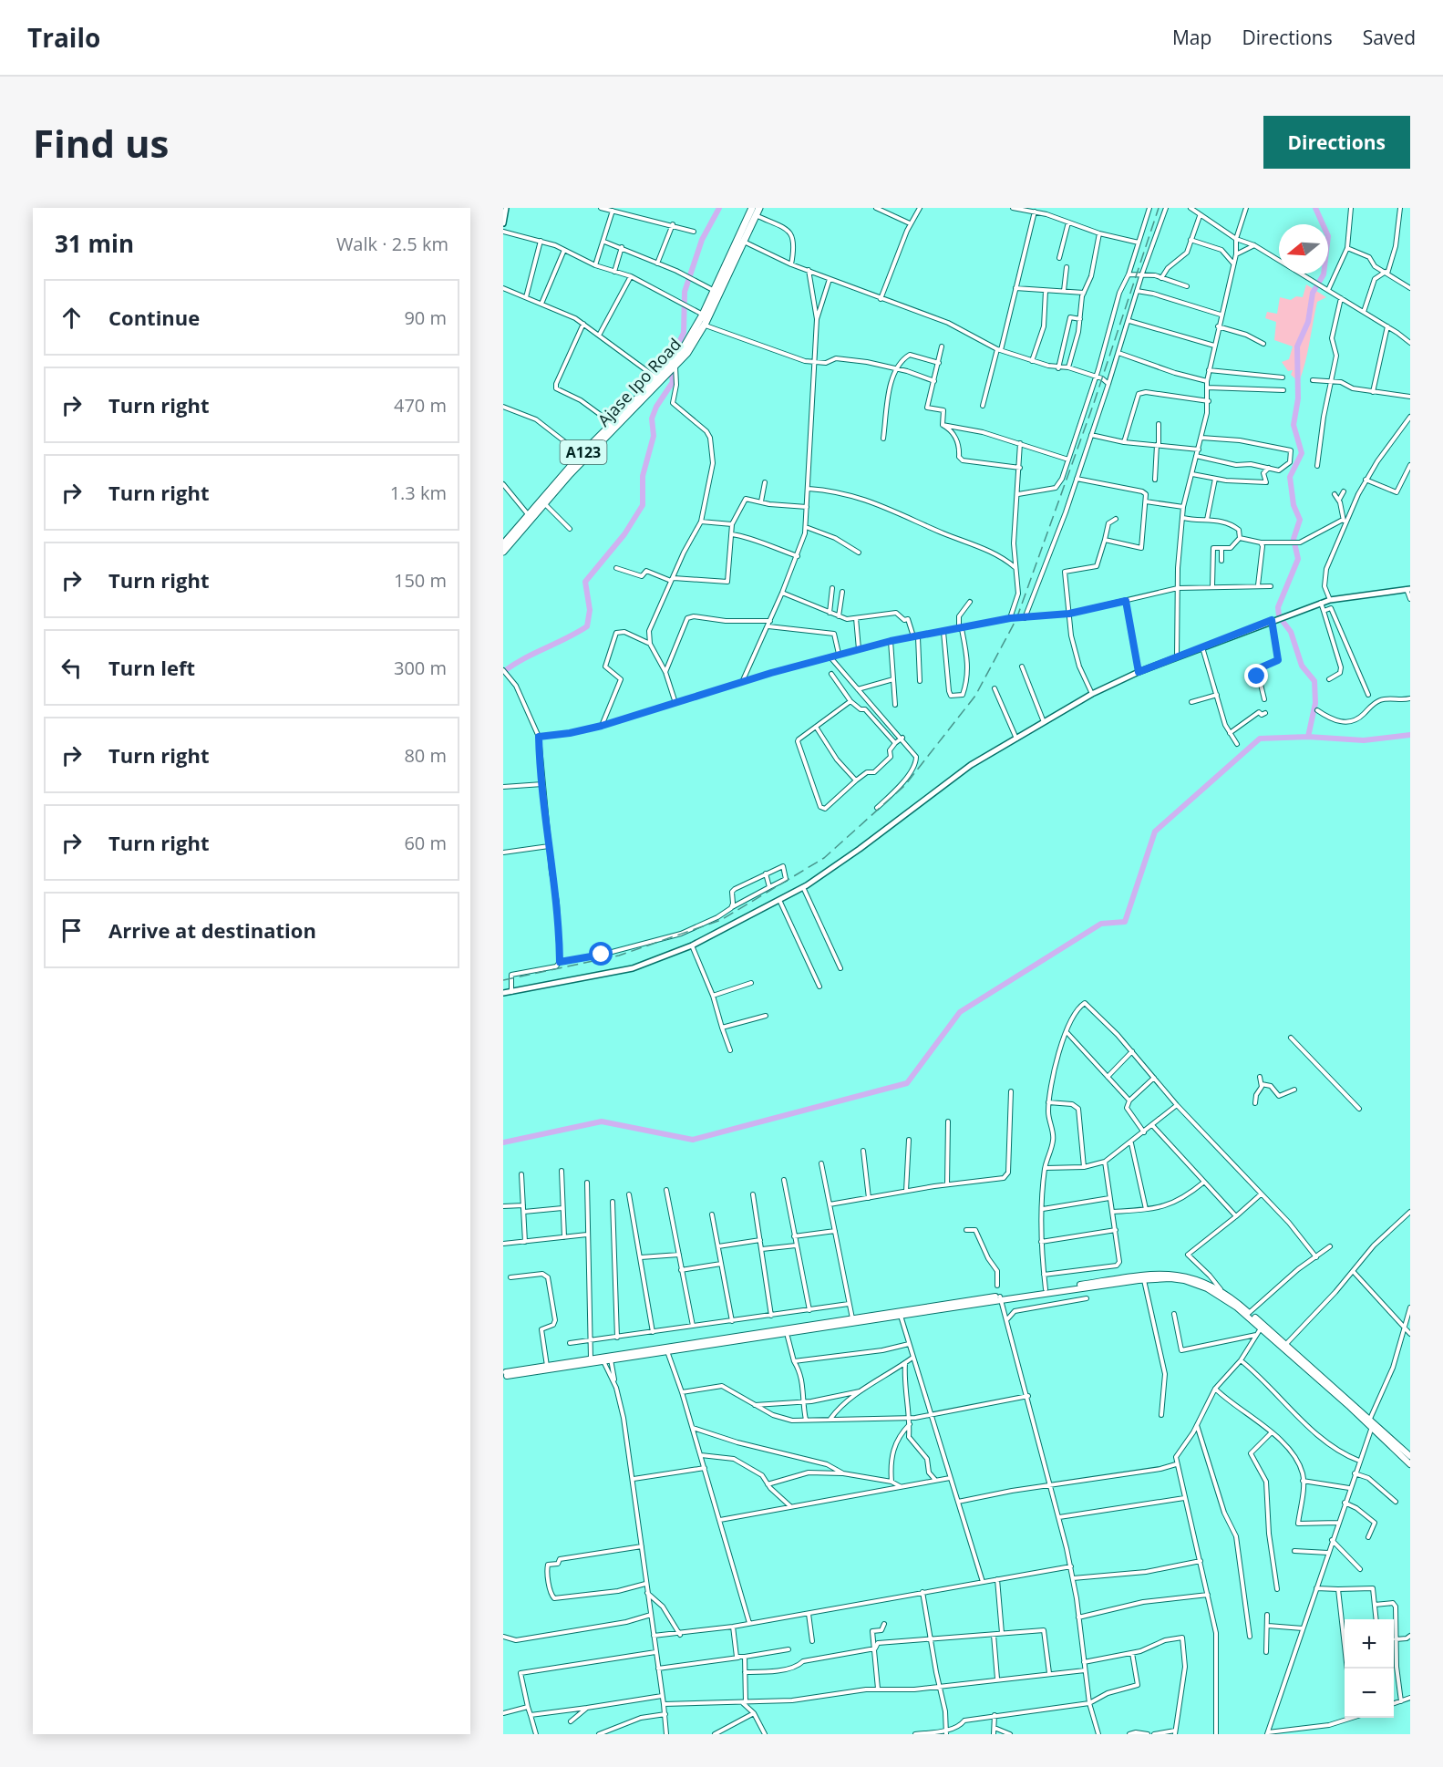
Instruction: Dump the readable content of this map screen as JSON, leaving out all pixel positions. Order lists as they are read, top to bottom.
{
  "streets": {
    "highway": ["Ajase Ipo Road", "A123"]
  },
  "north": "left",
  "page": {
    "header": "Trailo",
    "nav": ["Map", "Directions", "Saved"],
    "buttons": "Directions",
    "title": "Find us",
    "heading": ["31 min", "Walk · 2.5 km"],
    "list": [
      ["Continue", "90 m"],
      ["Turn right", "470 m"],
      ["Turn right", "1.3 km"],
      ["Turn right", "150 m"],
      ["Turn left", "300 m"],
      ["Turn right", "80 m"],
      ["Turn right", "60 m"],
      "Arrive at destination"
    ],
    "map_buttons": ["+", "−"]
  }
}
